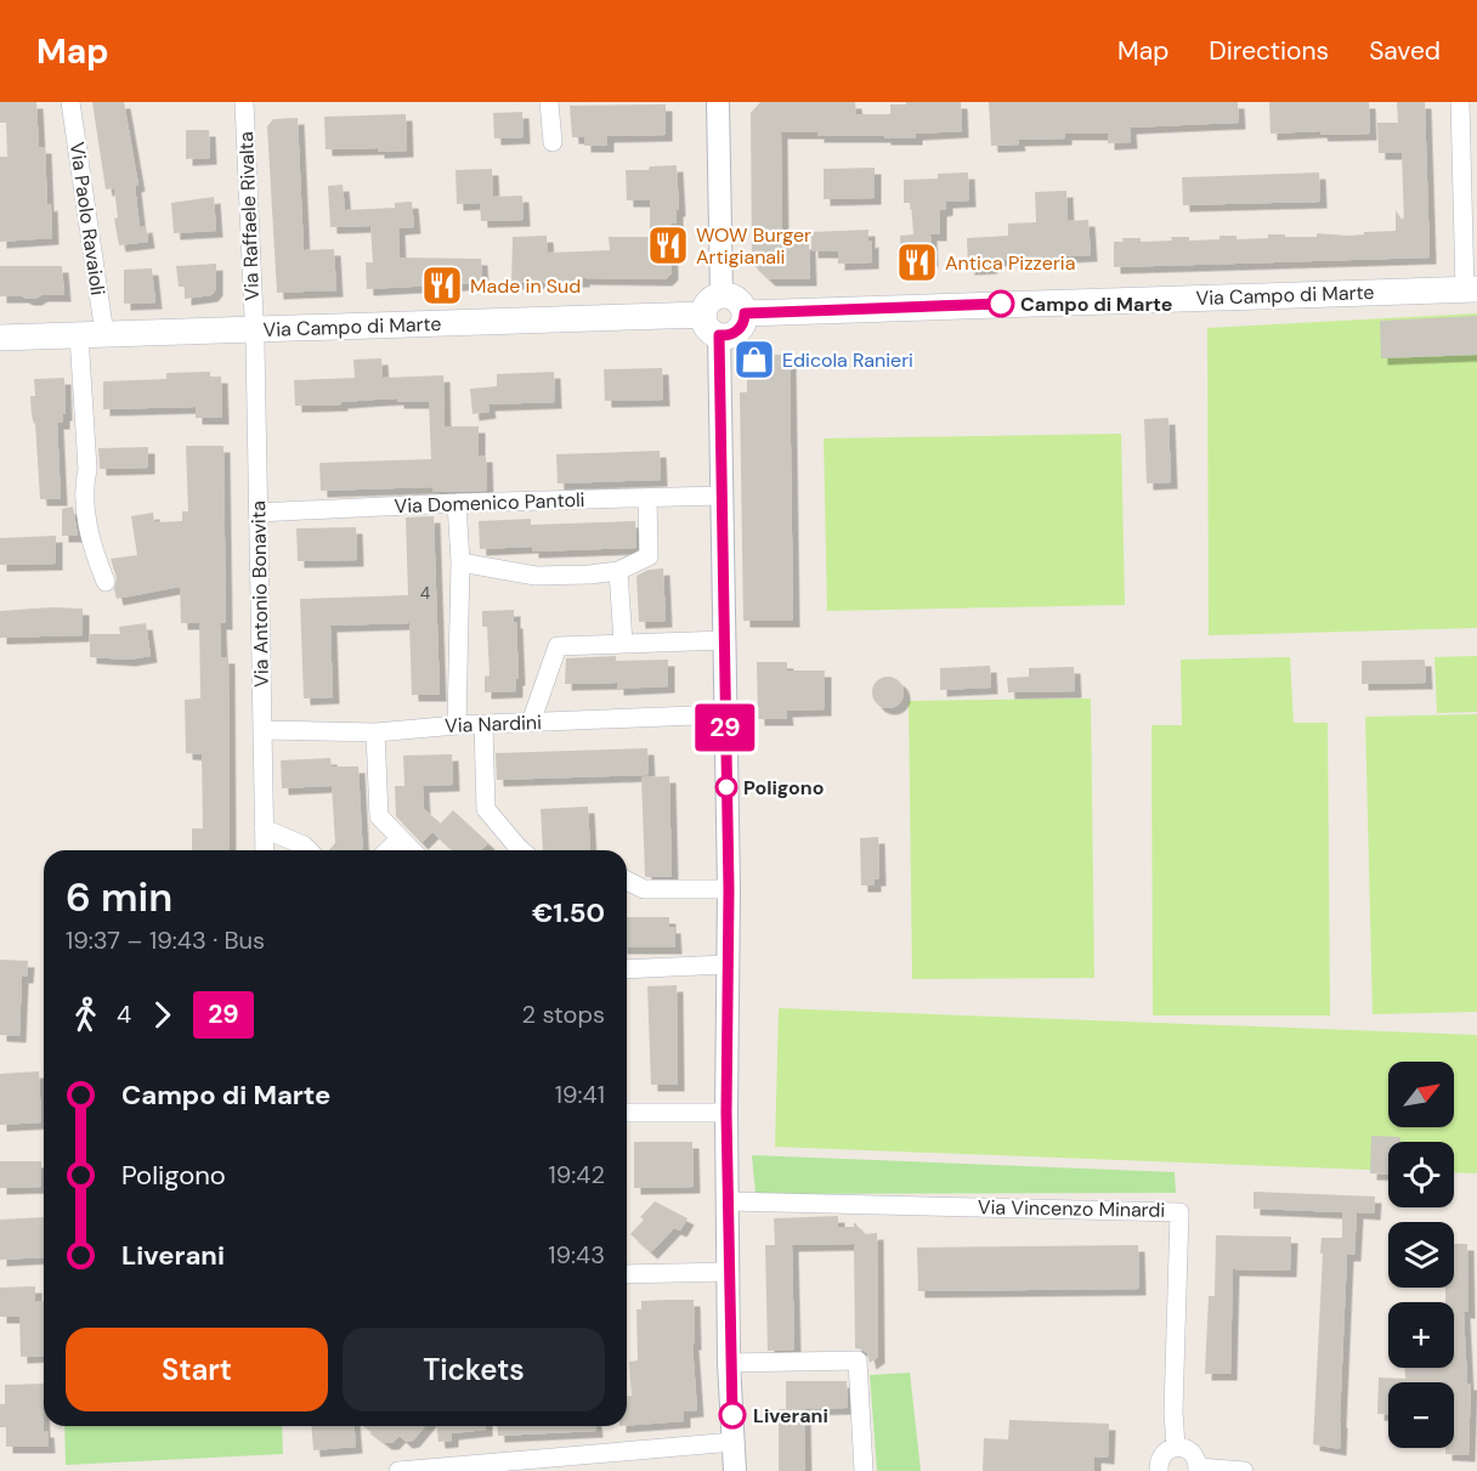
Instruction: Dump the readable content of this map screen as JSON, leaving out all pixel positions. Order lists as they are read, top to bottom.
{
  "streets": {
    "main road": ["Via Campo di Marte"],
    "street": [
      "Via Raffaele Rivalta",
      "Via Paolo Ravaioli",
      "Via Domenico Pantoli",
      "Via Antonio Bonavita",
      "Via Nardini",
      "Via Vincenzo Minardi"
    ]
  },
  "crossings": [
    ["Via Raffaele Rivalta", "Via Campo di Marte"],
    ["Via Raffaele Rivalta", "Via Antonio Bonavita"],
    ["Via Paolo Ravaioli", "Via Campo di Marte"],
    ["Via Campo di Marte", "Via Antonio Bonavita"],
    ["Via Domenico Pantoli", "Via Antonio Bonavita"],
    ["Via Antonio Bonavita", "Via Nardini"]
  ],
  "places": {
    "restaurant": ["WOW Burger Artigianali", "Antica Pizzeria", "Made in Sud"],
    "other": ["Campo di Marte", "Poligono", "Liverani"],
    "shop": ["Edicola Ranieri"]
  },
  "lines": ["bus line 29"],
  "house_numbers": ["4"],
  "north": "top right",
  "page": {
    "header": "Map",
    "nav": ["Map", "Directions", "Saved"],
    "on_map": "29",
    "heading": ["6 min", "19:37 – 19:43 · Bus", "€1.50"],
    "legs": ["4", "29", "2 stops"],
    "list": [
      {
        "name": "Campo di Marte",
        "value": "19:41"
      },
      {
        "name": "Poligono",
        "value": "19:42"
      },
      {
        "name": "Liverani",
        "value": "19:43"
      }
    ],
    "map_buttons": ["+", "−"],
    "buttons": ["Start", "Tickets"]
  }
}
